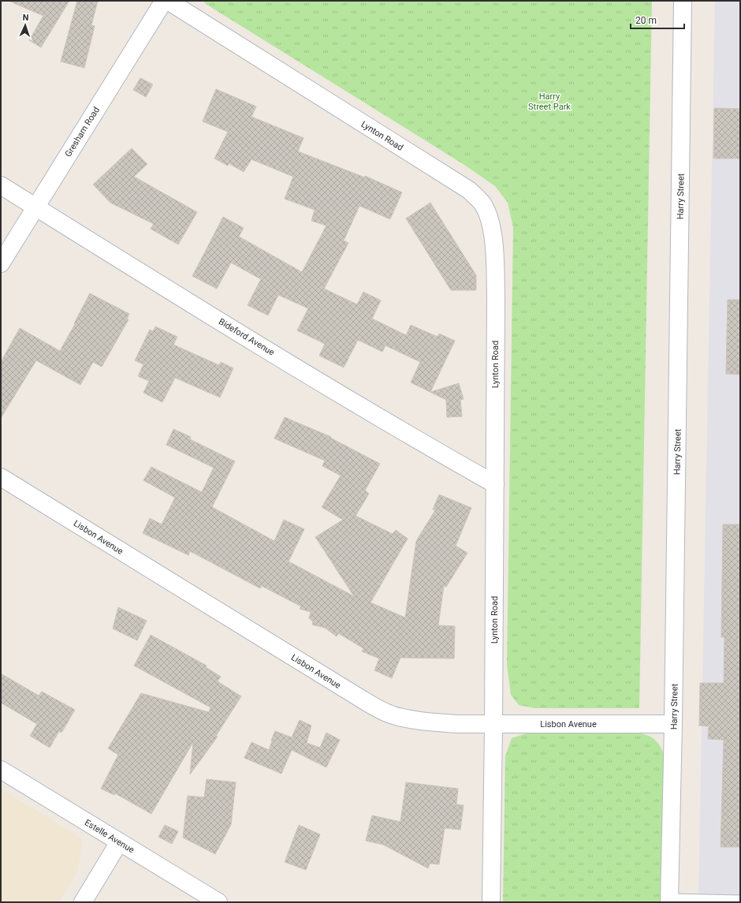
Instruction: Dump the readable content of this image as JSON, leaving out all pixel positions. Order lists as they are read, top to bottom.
{
  "streets": {
    "street": [
      "Gresham Road",
      "Lynton Road",
      "Harry Street",
      "Bideford Avenue",
      "Lisbon Avenue",
      "Estelle Avenue"
    ]
  },
  "crossings": [
    ["Gresham Road", "Bideford Avenue"],
    ["Lynton Road", "Bideford Avenue"],
    ["Lynton Road", "Lisbon Avenue"],
    ["Harry Street", "Lisbon Avenue"]
  ],
  "parks": ["Harry Street Park"],
  "scale_bar": "20 m",
  "north": "top"
}
